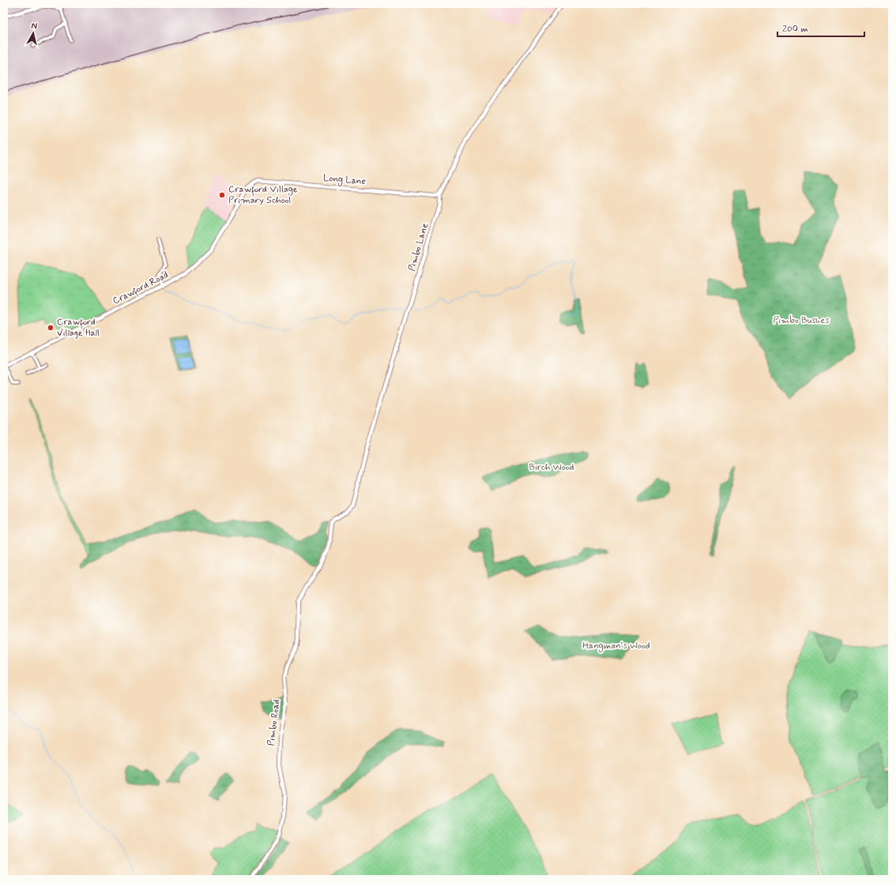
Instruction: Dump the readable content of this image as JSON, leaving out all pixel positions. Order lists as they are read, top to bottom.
{
  "streets": {
    "street": [
      "Long Lane",
      "Pimbo Lane",
      "Crawford Road",
      "Pimbo Road"
    ]
  },
  "crossings": [
    ["Long Lane", "Pimbo Lane"],
    ["Long Lane", "Crawford Road"],
    ["Pimbo Lane", "Pimbo Road"]
  ],
  "parks": ["Pimbo Bushes", "Birch Wood", "Hangman's Wood"],
  "places": ["Crawford Village Primary School", "Crawford Village Hall"],
  "scale_bar": "200 m",
  "north": "top"
}
